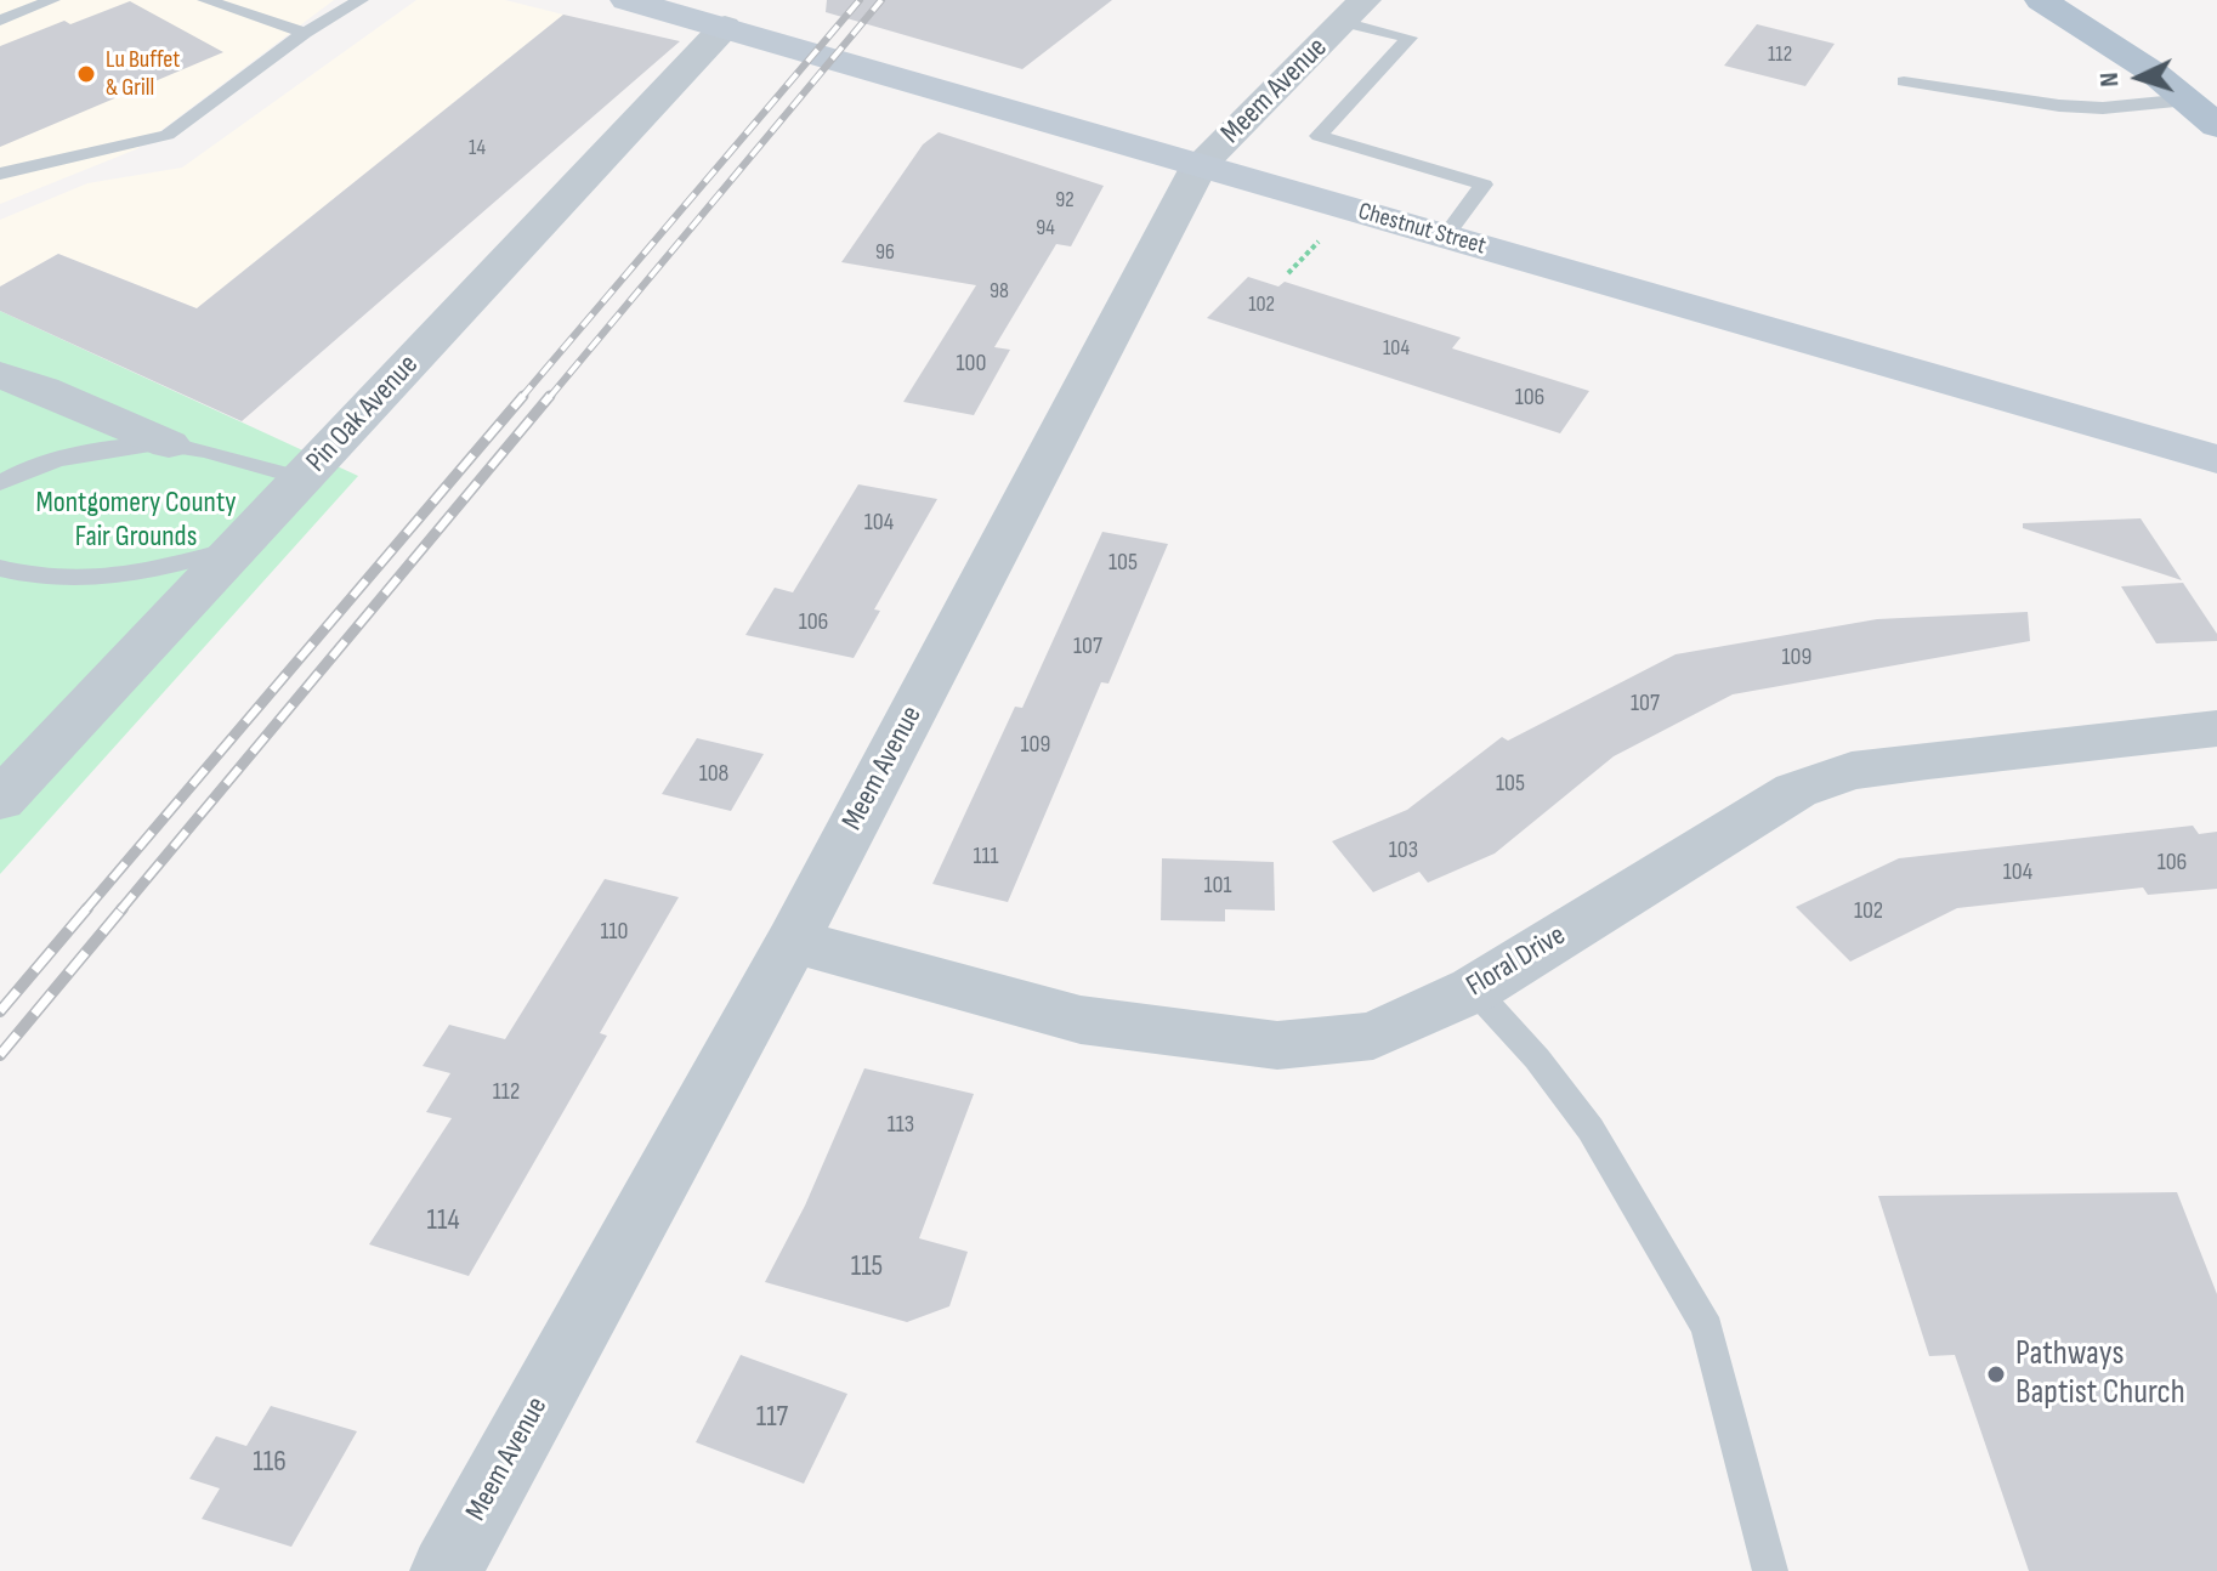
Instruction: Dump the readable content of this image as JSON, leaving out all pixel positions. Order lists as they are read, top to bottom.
{
  "streets": {
    "street": [
      "Meem Avenue",
      "Chestnut Street",
      "Pin Oak Avenue",
      "Floral Drive"
    ]
  },
  "crossings": [
    ["Meem Avenue", "Chestnut Street"],
    ["Meem Avenue", "Floral Drive"],
    ["Chestnut Street", "Pin Oak Avenue"]
  ],
  "parks": ["Montgomery County Fair Grounds"],
  "places": ["Lu Buffet & Grill", "Pathways Baptist Church"],
  "house_numbers": [
    "112",
    "14",
    "92",
    "94",
    "96",
    "98",
    "102",
    "104",
    "100",
    "106",
    "104",
    "105",
    "106",
    "107",
    "109",
    "107",
    "109",
    "108",
    "105",
    "103",
    "111",
    "106",
    "104",
    "101",
    "102",
    "110",
    "112",
    "113",
    "114",
    "115",
    "117",
    "116"
  ],
  "north": "left"
}
